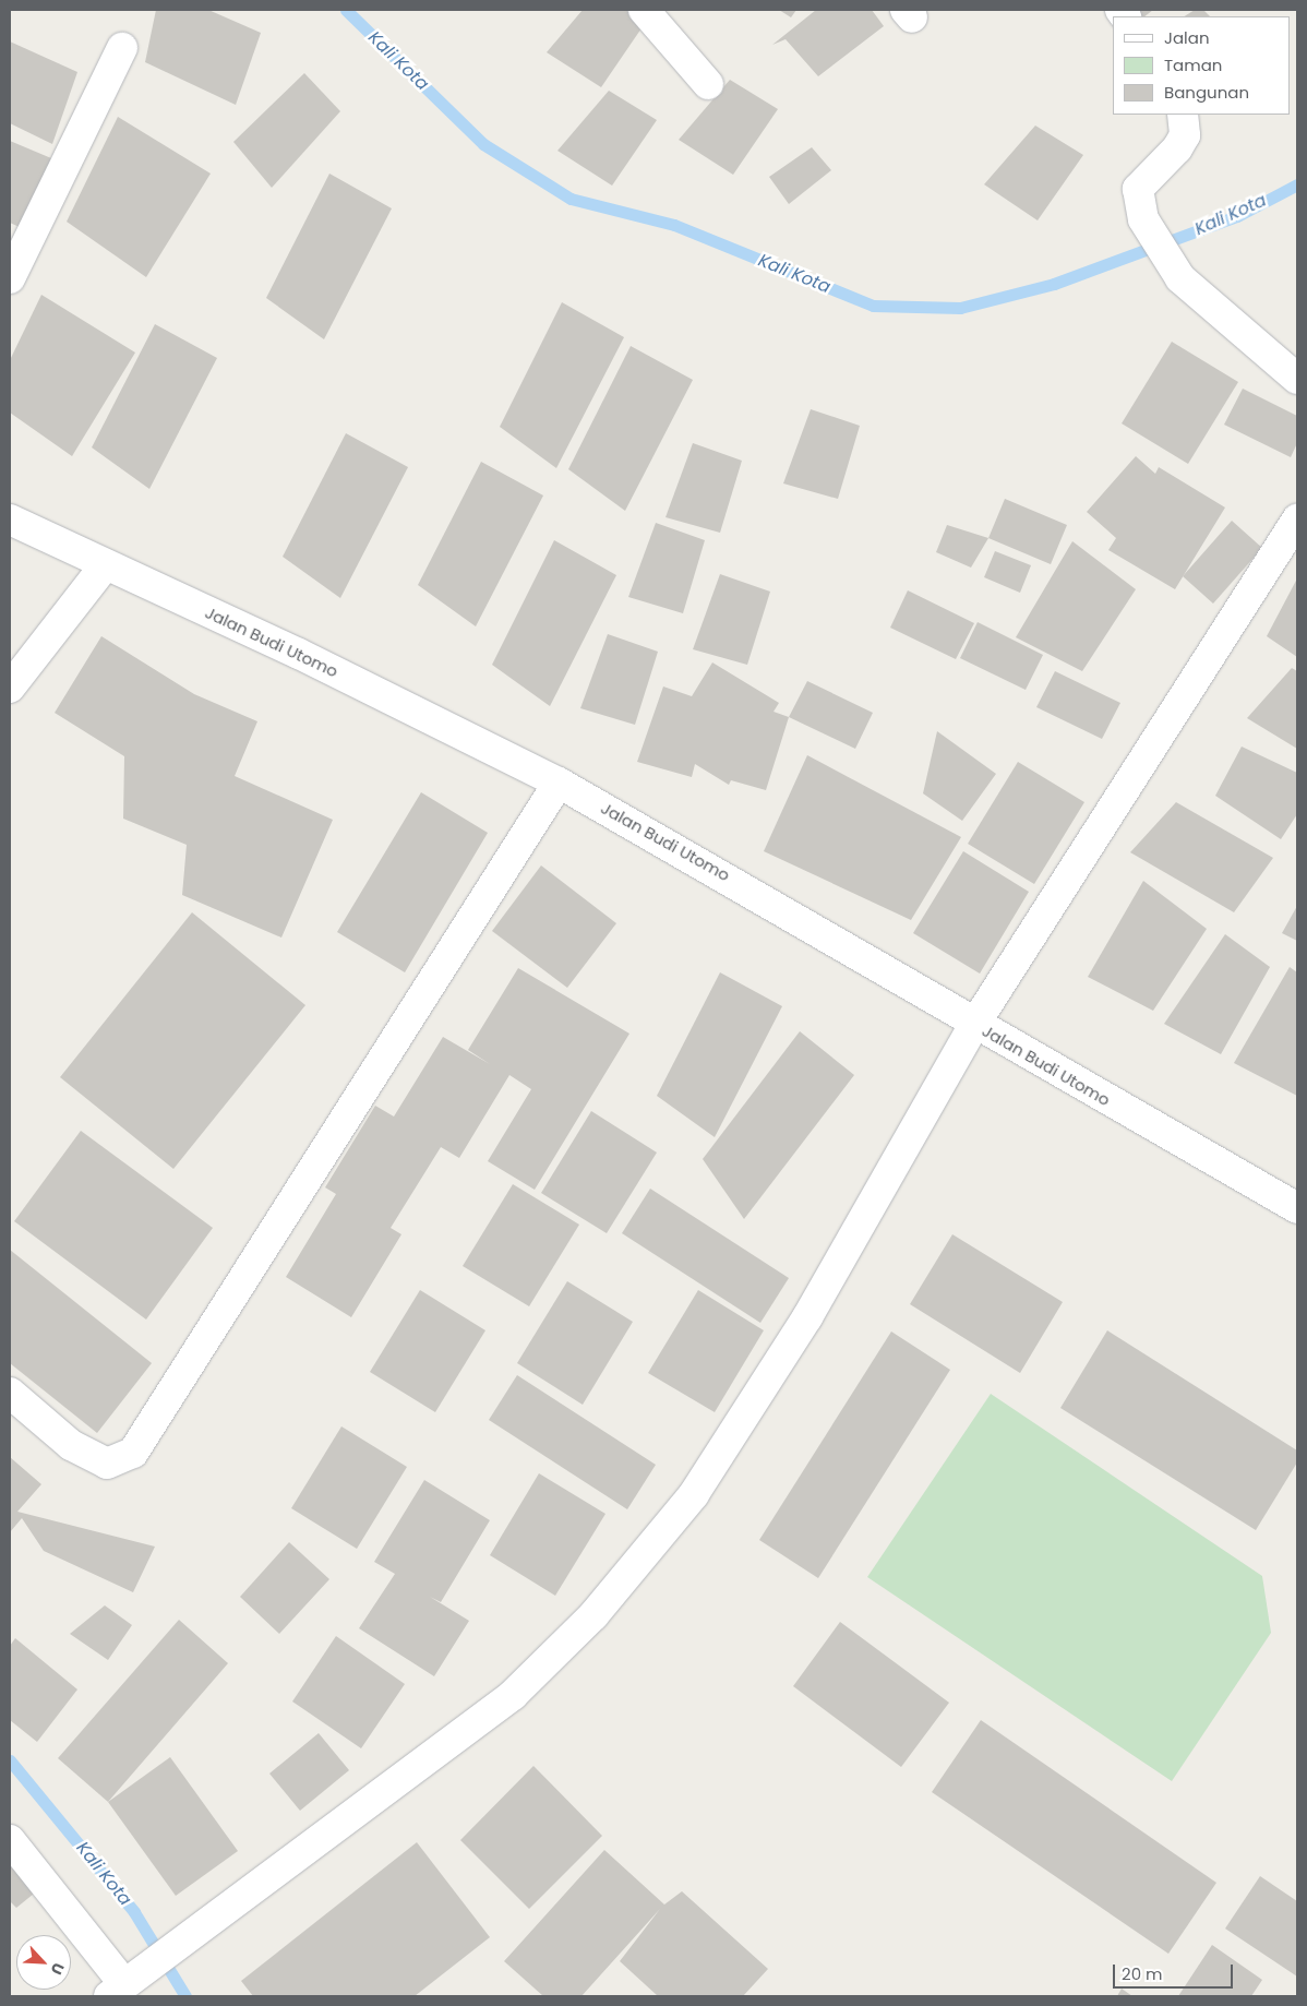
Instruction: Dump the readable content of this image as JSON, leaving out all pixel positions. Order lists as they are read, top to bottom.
{
  "streets": {
    "street": ["Jalan Budi Utomo"]
  },
  "water": ["Kali Kota"],
  "legend": ["Jalan", "Taman", "Bangunan"],
  "scale_bar": "20 m",
  "north": "bottom right"
}
